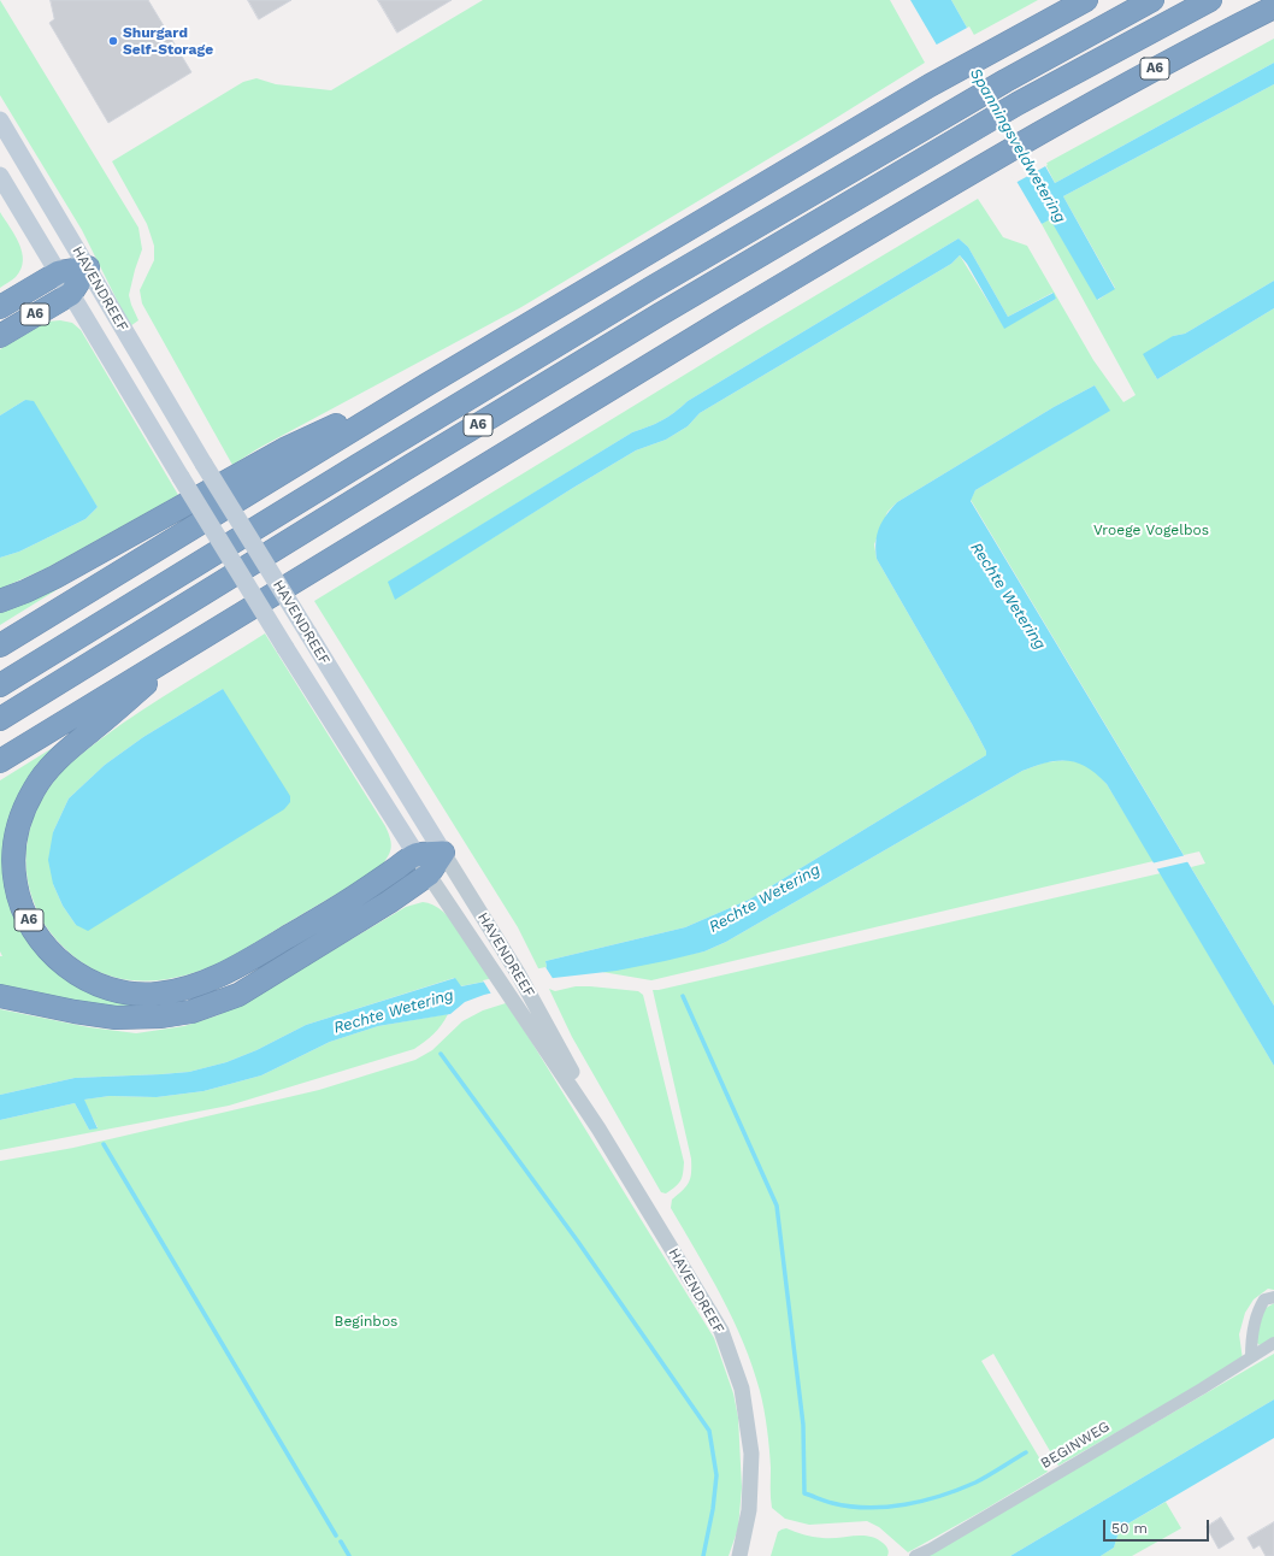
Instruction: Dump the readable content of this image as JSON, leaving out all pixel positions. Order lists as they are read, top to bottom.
{
  "streets": {
    "highway": ["A6"],
    "main road": ["HAVENDREEF"],
    "street": ["BEGINWEG"]
  },
  "crossings": [
    ["A6", "HAVENDREEF"]
  ],
  "water": ["Spanningsveldwetering", "Rechte Wetering"],
  "parks": ["Vroege Vogelbos", "Beginbos"],
  "places": ["Shurgard Self-Storage"],
  "scale_bar": "50 m"
}
